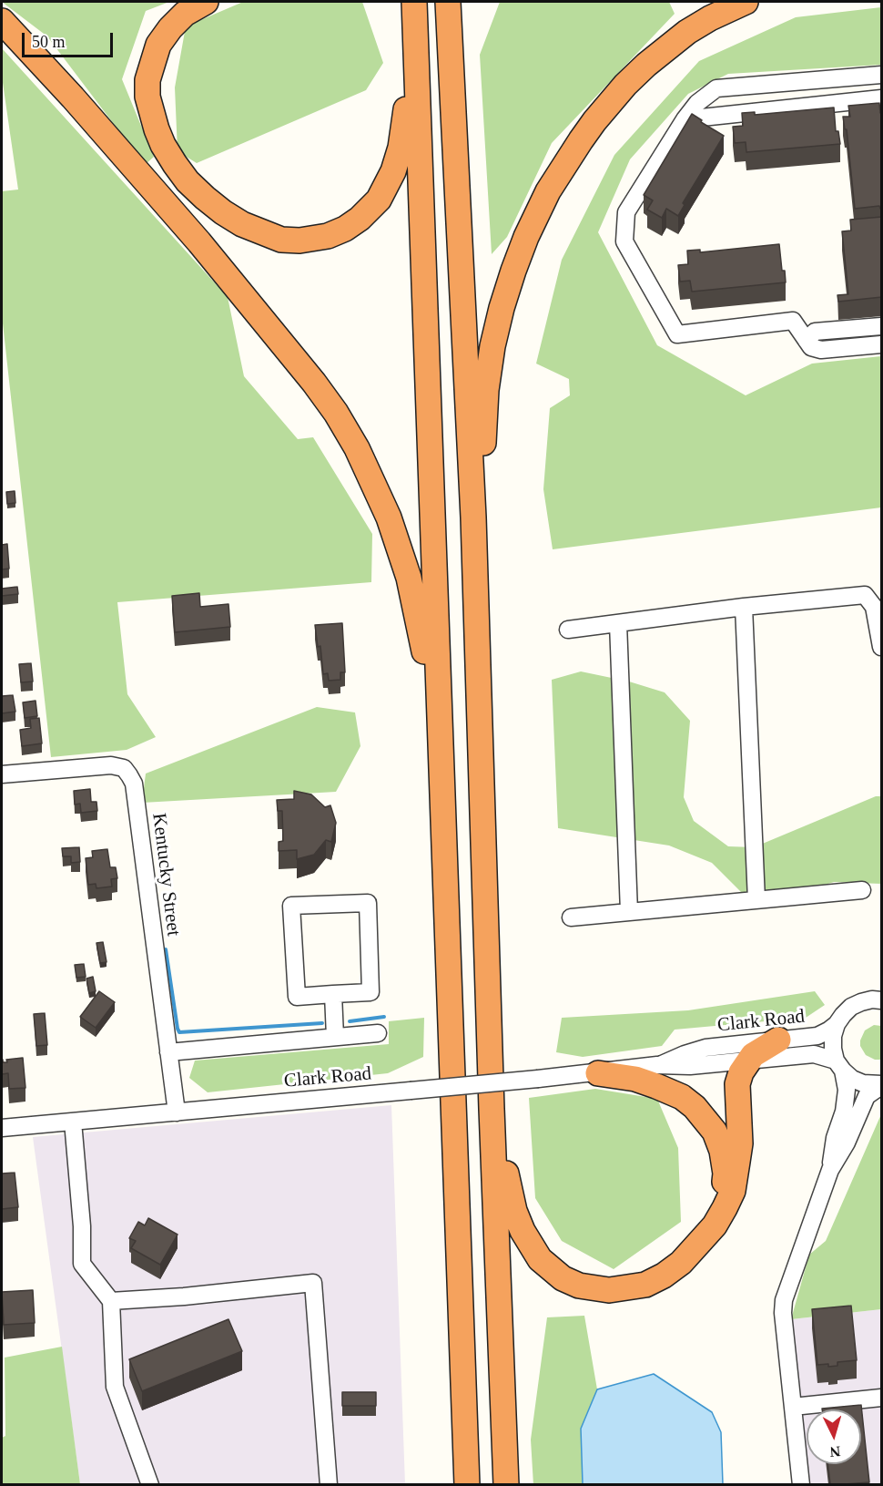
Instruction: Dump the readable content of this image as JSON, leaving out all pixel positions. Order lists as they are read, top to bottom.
{
  "streets": {
    "street": ["Kentucky Street", "Clark Road"]
  },
  "crossings": [
    ["Kentucky Street", "Clark Road"]
  ],
  "scale_bar": "50 m",
  "north": "bottom"
}
